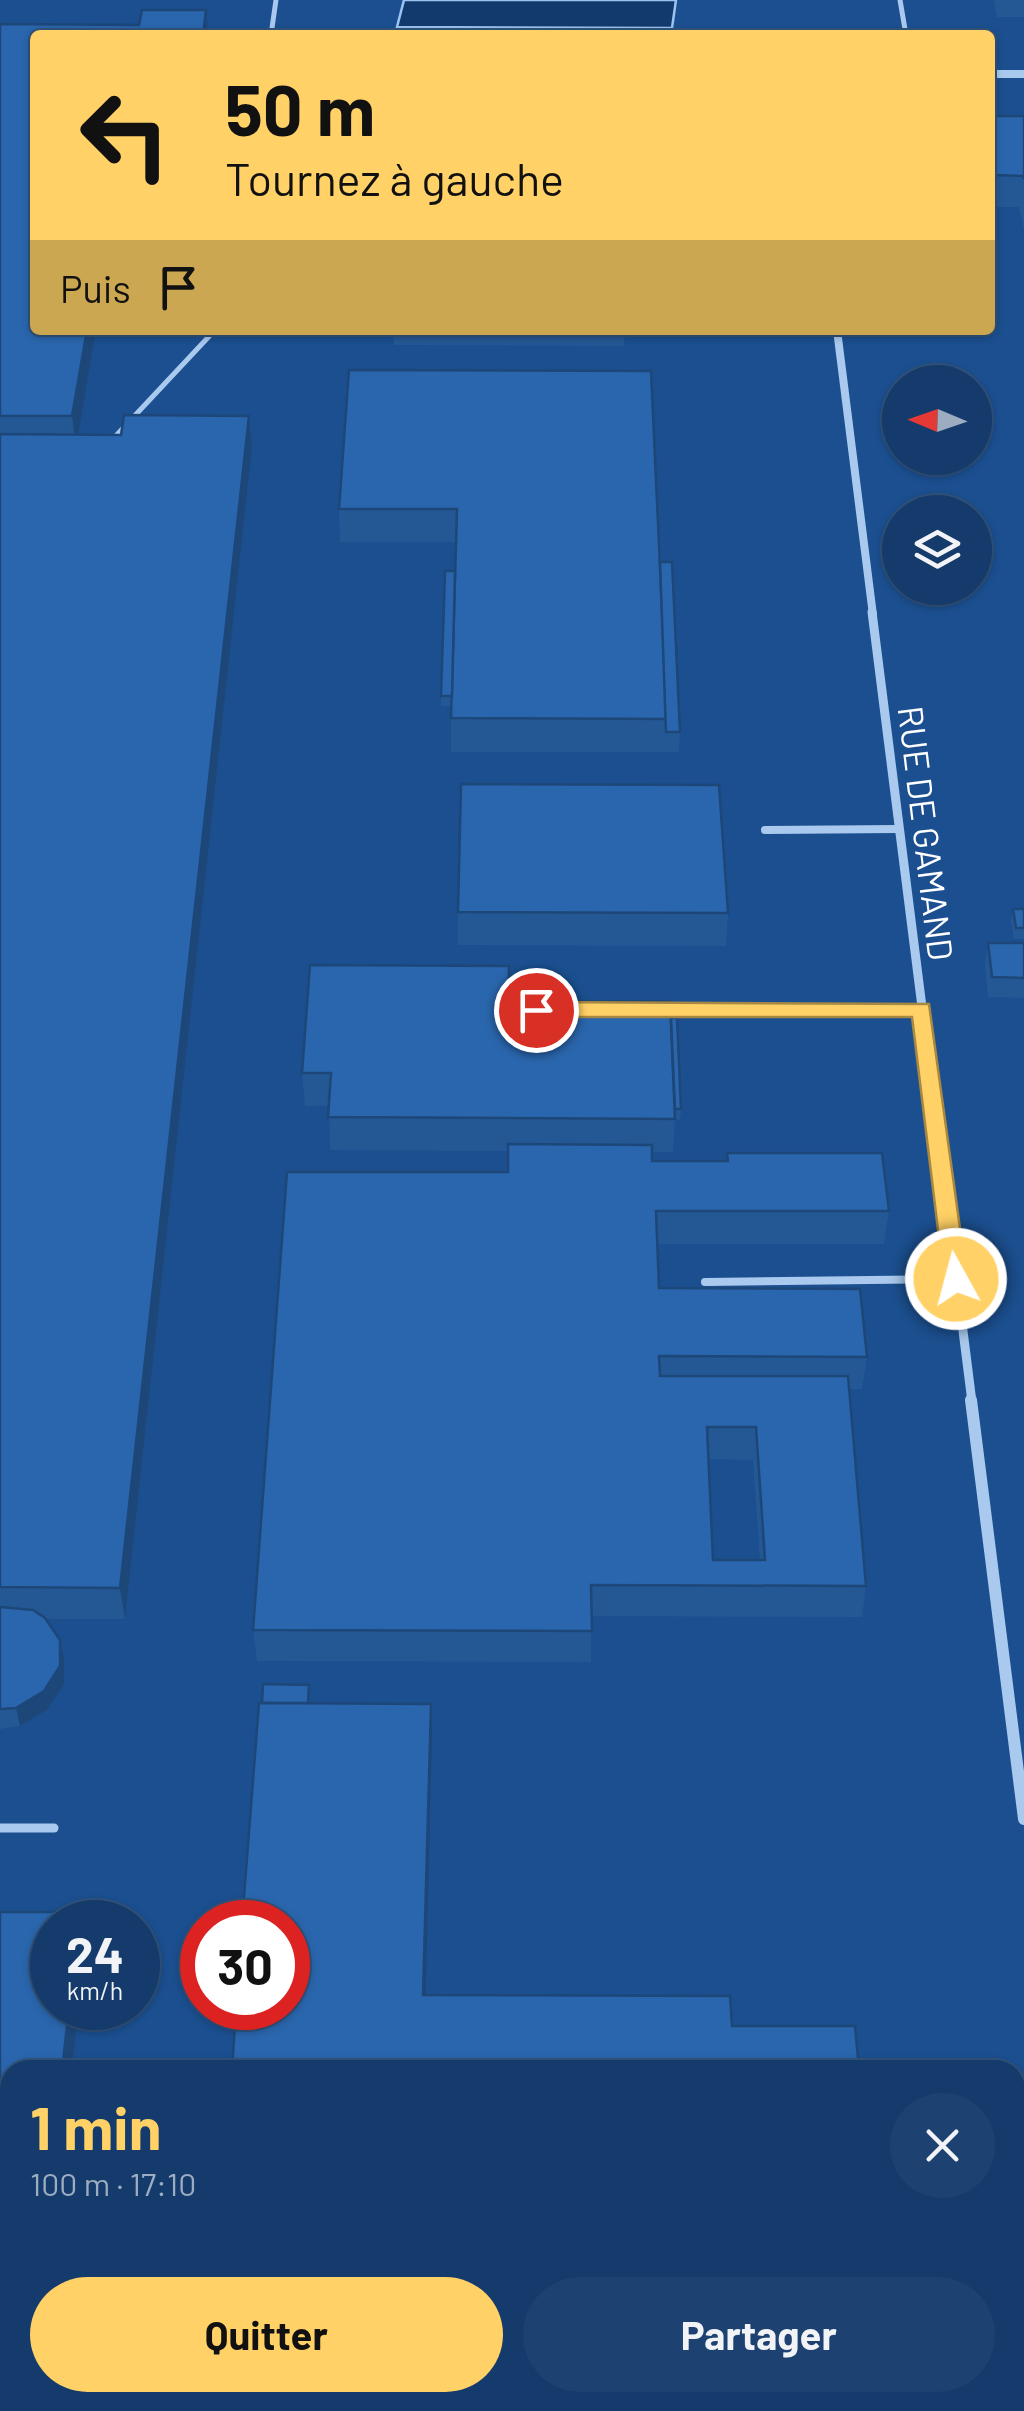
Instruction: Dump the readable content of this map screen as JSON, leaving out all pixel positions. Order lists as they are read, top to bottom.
{
  "streets": {
    "street": ["RUE DE GAMAND"]
  },
  "north": "left",
  "page": {
    "turn": ["50 m", "Tournez à gauche"],
    "then": "Puis",
    "speed": "24 km/h",
    "limit": "30",
    "heading": ["1 min", "100 m · 17:10"],
    "buttons": ["Quitter", "Partager"]
  }
}
